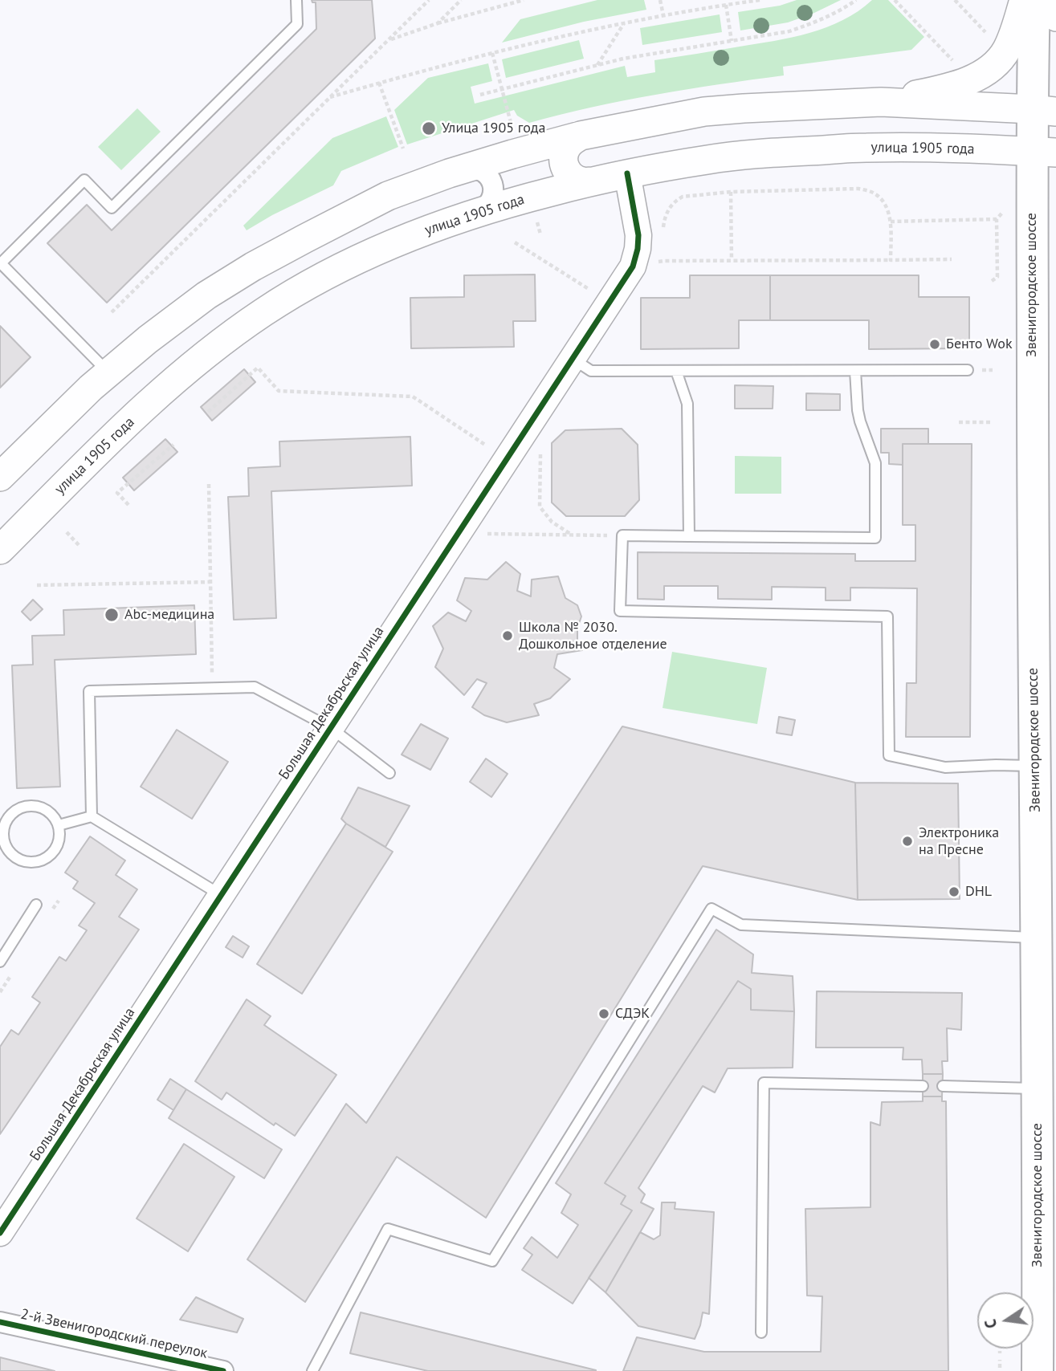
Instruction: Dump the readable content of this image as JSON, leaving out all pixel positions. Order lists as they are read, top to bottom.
{
  "streets": {
    "main road": ["улица 1905 года", "Звенигородское шоссе"],
    "street": ["Большая Декабрьская улица", "2-й Звенигородский переулок"]
  },
  "crossings": [
    ["улица 1905 года", "Звенигородское шоссе"],
    ["улица 1905 года", "Большая Декабрьская улица"]
  ],
  "places": [
    "Улица 1905 года",
    "Бенто Wok",
    "Abc-медицина",
    "Школа № 2030. Дошкольное отделение",
    "Электроника на Пресне",
    "DHL",
    "СДЭК"
  ],
  "north": "left"
}
